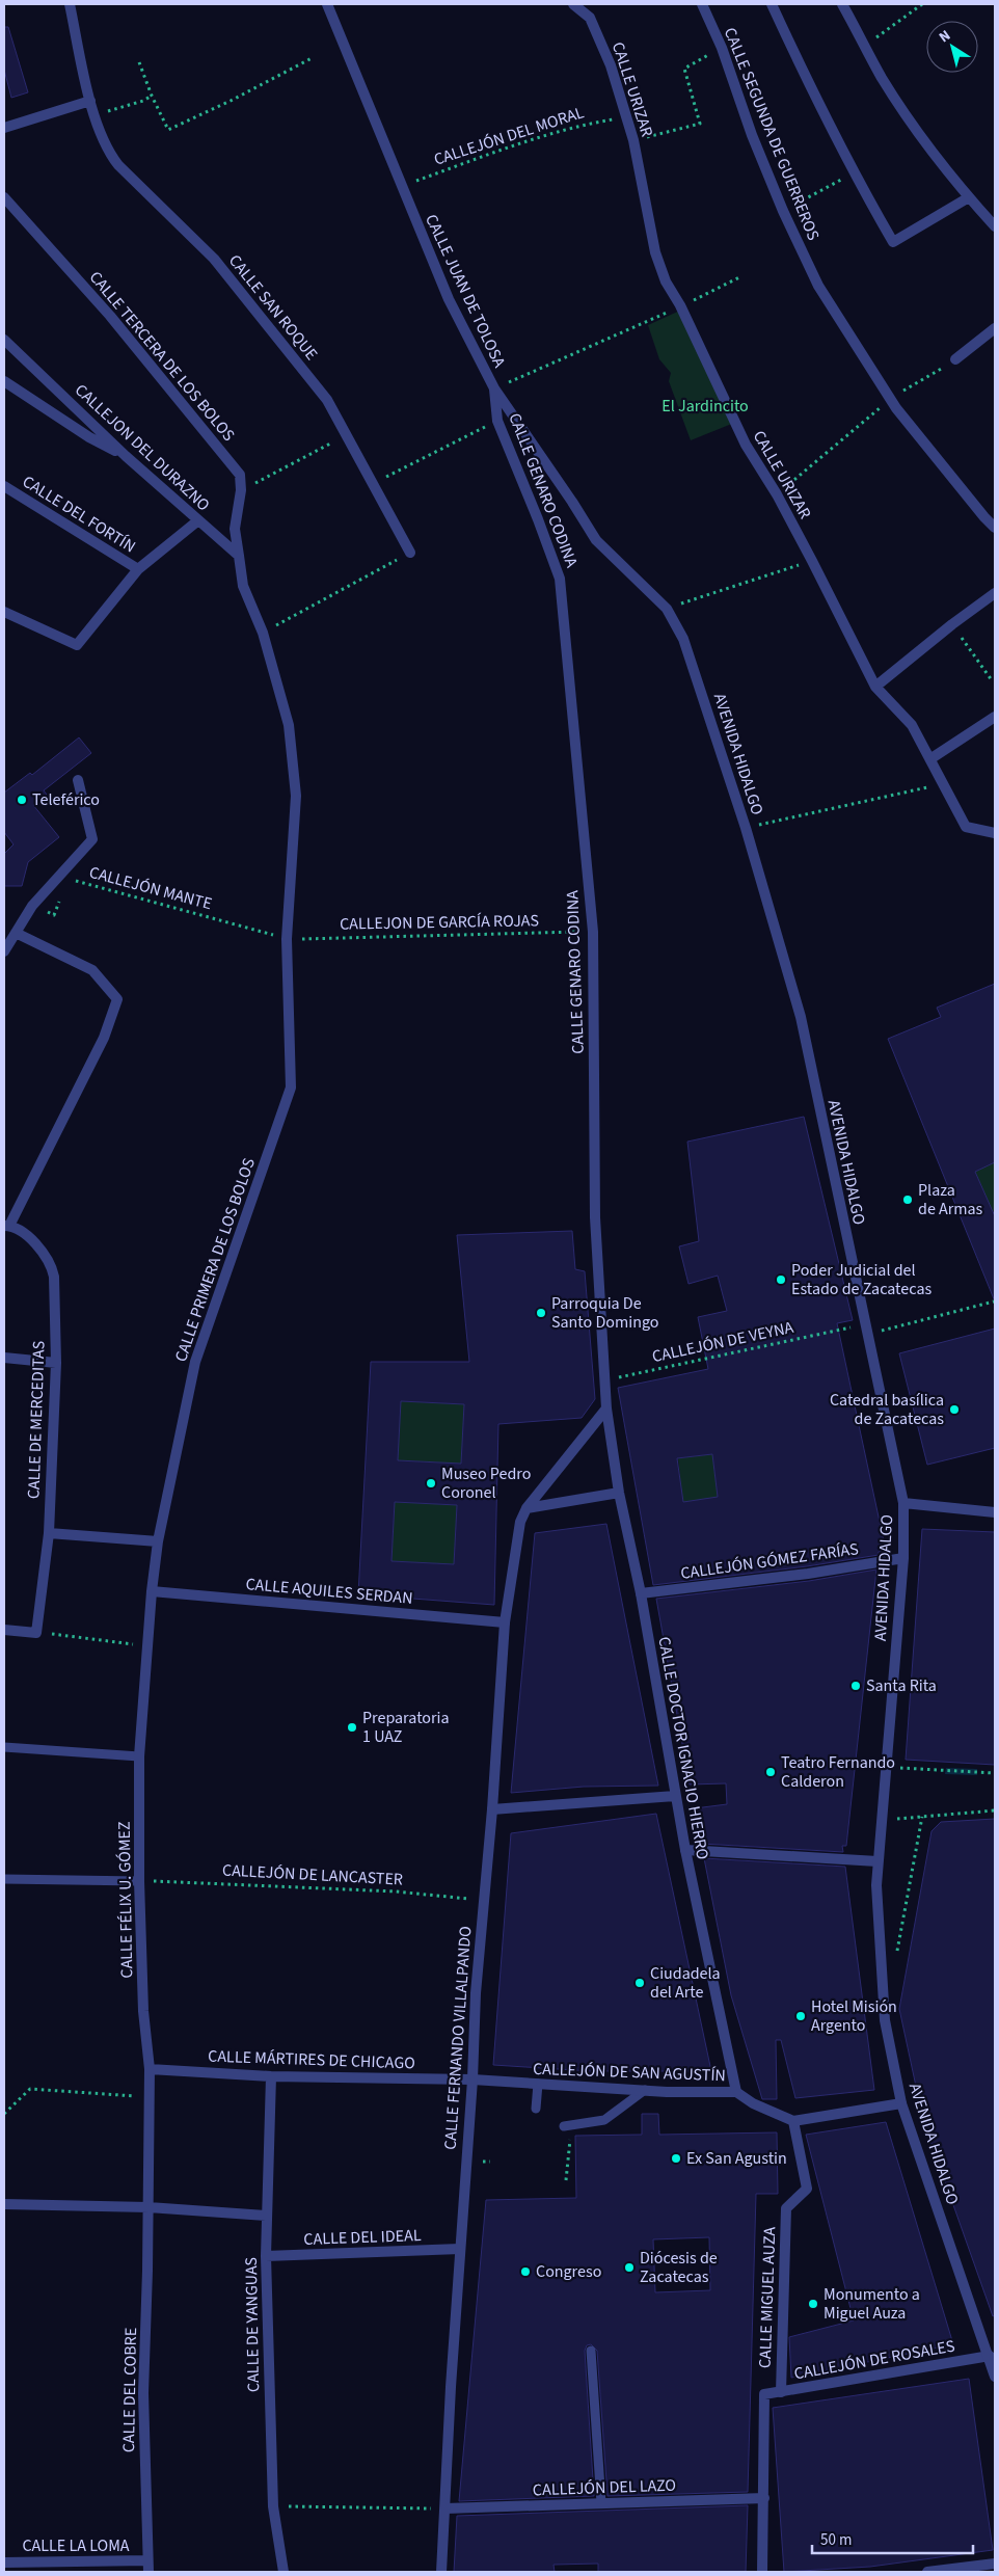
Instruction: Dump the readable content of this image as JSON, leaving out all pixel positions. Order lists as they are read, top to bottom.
{
  "streets": {
    "street": [
      "CALLE URIZAR",
      "CALLE SEGUNDA DE GUERREROS",
      "CALLE JUAN DE TOLOSA",
      "CALLE SAN ROQUE",
      "CALLE TERCERA DE LOS BOLOS",
      "CALLEJON DEL DURAZNO",
      "CALLE GENARO CODINA",
      "CALLE DEL FORTÍN",
      "AVENIDA HIDALGO",
      "CALLE PRIMERA DE LOS BOLOS",
      "CALLE DE MERCEDITAS",
      "CALLEJÓN GÓMEZ FARÍAS",
      "CALLE AQUILES SERDAN",
      "CALLE DOCTOR IGNACIO HIERRO",
      "CALLE FÉLIX U. GÓMEZ",
      "CALLE FERNANDO VILLALPANDO",
      "CALLE MÁRTIRES DE CHICAGO",
      "CALLEJÓN DE SAN AGUSTÍN",
      "CALLE DEL IDEAL",
      "CALLE MIGUEL AUZA",
      "CALLE DE YANGUAS",
      "CALLEJÓN DE ROSALES",
      "CALLE DEL COBRE",
      "CALLEJÓN DEL LAZO",
      "CALLE LA LOMA"
    ],
    "path": [
      "CALLEJÓN DEL MORAL",
      "CALLEJÓN MANTE",
      "CALLEJON DE GARCÍA ROJAS",
      "CALLEJÓN DE VEYNA",
      "CALLEJÓN DE LANCASTER"
    ]
  },
  "crossings": [
    ["CALLE URIZAR", "CALLEJÓN DEL MORAL"],
    ["CALLEJÓN DEL MORAL", "CALLE JUAN DE TOLOSA"],
    ["CALLE JUAN DE TOLOSA", "CALLE GENARO CODINA"],
    ["CALLE JUAN DE TOLOSA", "AVENIDA HIDALGO"],
    ["CALLE TERCERA DE LOS BOLOS", "CALLEJON DEL DURAZNO"],
    ["CALLE TERCERA DE LOS BOLOS", "CALLE PRIMERA DE LOS BOLOS"],
    ["CALLEJON DEL DURAZNO", "CALLE PRIMERA DE LOS BOLOS"],
    ["CALLE GENARO CODINA", "CALLEJON DE GARCÍA ROJAS"],
    ["CALLE GENARO CODINA", "CALLEJÓN DE VEYNA"],
    ["CALLE GENARO CODINA", "CALLE DOCTOR IGNACIO HIERRO"],
    ["AVENIDA HIDALGO", "CALLEJÓN GÓMEZ FARÍAS"],
    ["AVENIDA HIDALGO", "CALLEJÓN DE ROSALES"],
    ["CALLEJÓN MANTE", "CALLEJON DE GARCÍA ROJAS"],
    ["CALLEJÓN MANTE", "CALLE PRIMERA DE LOS BOLOS"],
    ["CALLEJON DE GARCÍA ROJAS", "CALLE PRIMERA DE LOS BOLOS"],
    ["CALLE PRIMERA DE LOS BOLOS", "CALLE AQUILES SERDAN"],
    ["CALLE PRIMERA DE LOS BOLOS", "CALLE FÉLIX U. GÓMEZ"],
    ["CALLEJÓN GÓMEZ FARÍAS", "CALLE DOCTOR IGNACIO HIERRO"],
    ["CALLE AQUILES SERDAN", "CALLE FÉLIX U. GÓMEZ"],
    ["CALLE AQUILES SERDAN", "CALLE FERNANDO VILLALPANDO"],
    ["CALLE DOCTOR IGNACIO HIERRO", "CALLEJÓN DE SAN AGUSTÍN"],
    ["CALLEJÓN DE LANCASTER", "CALLE FÉLIX U. GÓMEZ"],
    ["CALLEJÓN DE LANCASTER", "CALLE FERNANDO VILLALPANDO"],
    ["CALLE FÉLIX U. GÓMEZ", "CALLE MÁRTIRES DE CHICAGO"],
    ["CALLE FÉLIX U. GÓMEZ", "CALLE DEL COBRE"],
    ["CALLE FERNANDO VILLALPANDO", "CALLE MÁRTIRES DE CHICAGO"],
    ["CALLE FERNANDO VILLALPANDO", "CALLEJÓN DE SAN AGUSTÍN"],
    ["CALLE FERNANDO VILLALPANDO", "CALLE DEL IDEAL"],
    ["CALLE FERNANDO VILLALPANDO", "CALLEJÓN DEL LAZO"],
    ["CALLE MÁRTIRES DE CHICAGO", "CALLEJÓN DE SAN AGUSTÍN"],
    ["CALLE MÁRTIRES DE CHICAGO", "CALLE DE YANGUAS"],
    ["CALLEJÓN DE SAN AGUSTÍN", "CALLE MIGUEL AUZA"],
    ["CALLE DEL IDEAL", "CALLE DE YANGUAS"],
    ["CALLE MIGUEL AUZA", "CALLEJÓN DE ROSALES"],
    ["CALLEJÓN DE ROSALES", "CALLEJÓN DEL LAZO"],
    ["CALLE DEL COBRE", "CALLE LA LOMA"]
  ],
  "parks": ["El Jardincito"],
  "places": [
    "Teleférico",
    "Plaza de Armas",
    "Poder Judicial del Estado de Zacatecas",
    "Parroquia De Santo Domingo",
    "Catedral basílica de Zacatecas",
    "Museo Pedro Coronel",
    "Santa Rita",
    "Preparatoria 1 UAZ",
    "Teatro Fernando Calderon",
    "Ciudadela del Arte",
    "Hotel Misión Argento",
    "Ex San Agustin",
    "Diócesis de Zacatecas",
    "Congreso",
    "Monumento a Miguel Auza"
  ],
  "scale_bar": "50 m",
  "north": "top left"
}
